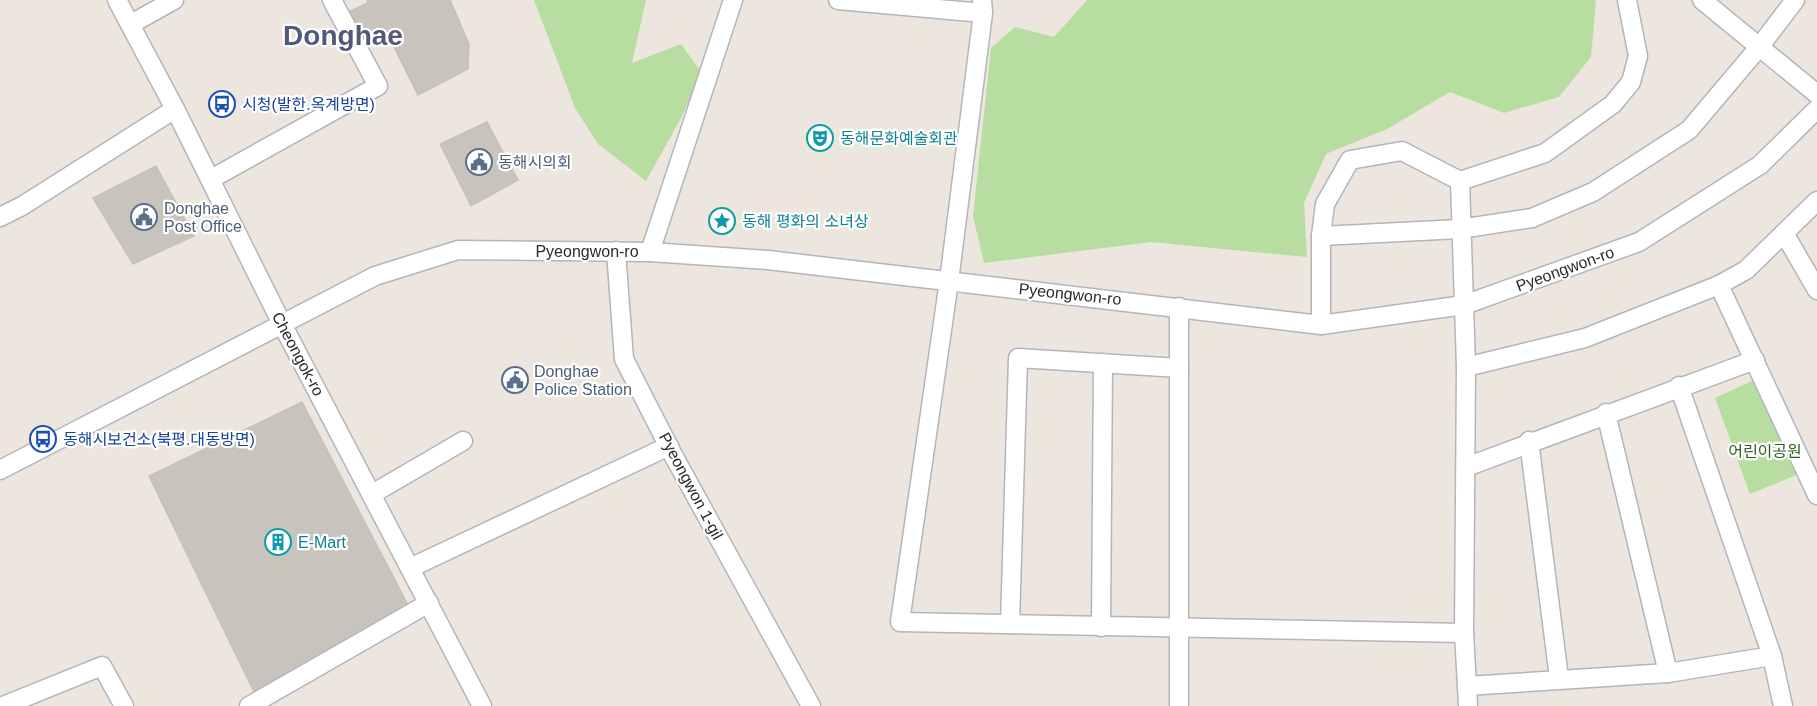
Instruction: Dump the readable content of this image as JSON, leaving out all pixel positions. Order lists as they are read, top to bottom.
{
  "streets": {
    "street": ["Pyeongwon-ro", "Cheongok-ro", "Pyeongwon 1-gil"]
  },
  "crossings": [
    ["Pyeongwon-ro", "Cheongok-ro"],
    ["Pyeongwon-ro", "Pyeongwon 1-gil"]
  ],
  "districts": ["Donghae"],
  "parks": ["어린이공원"],
  "places": {
    "bus stop": ["시청(발한.옥계방면)", "동해시보건소(북평.대동방면)"],
    "theatre": ["동해문화예술회관"],
    "public building": ["동해시의회", "Donghae Post Office", "Donghae Police Station"],
    "place": ["동해 평화의 소녀상"],
    "building": ["E-Mart"]
  }
}
